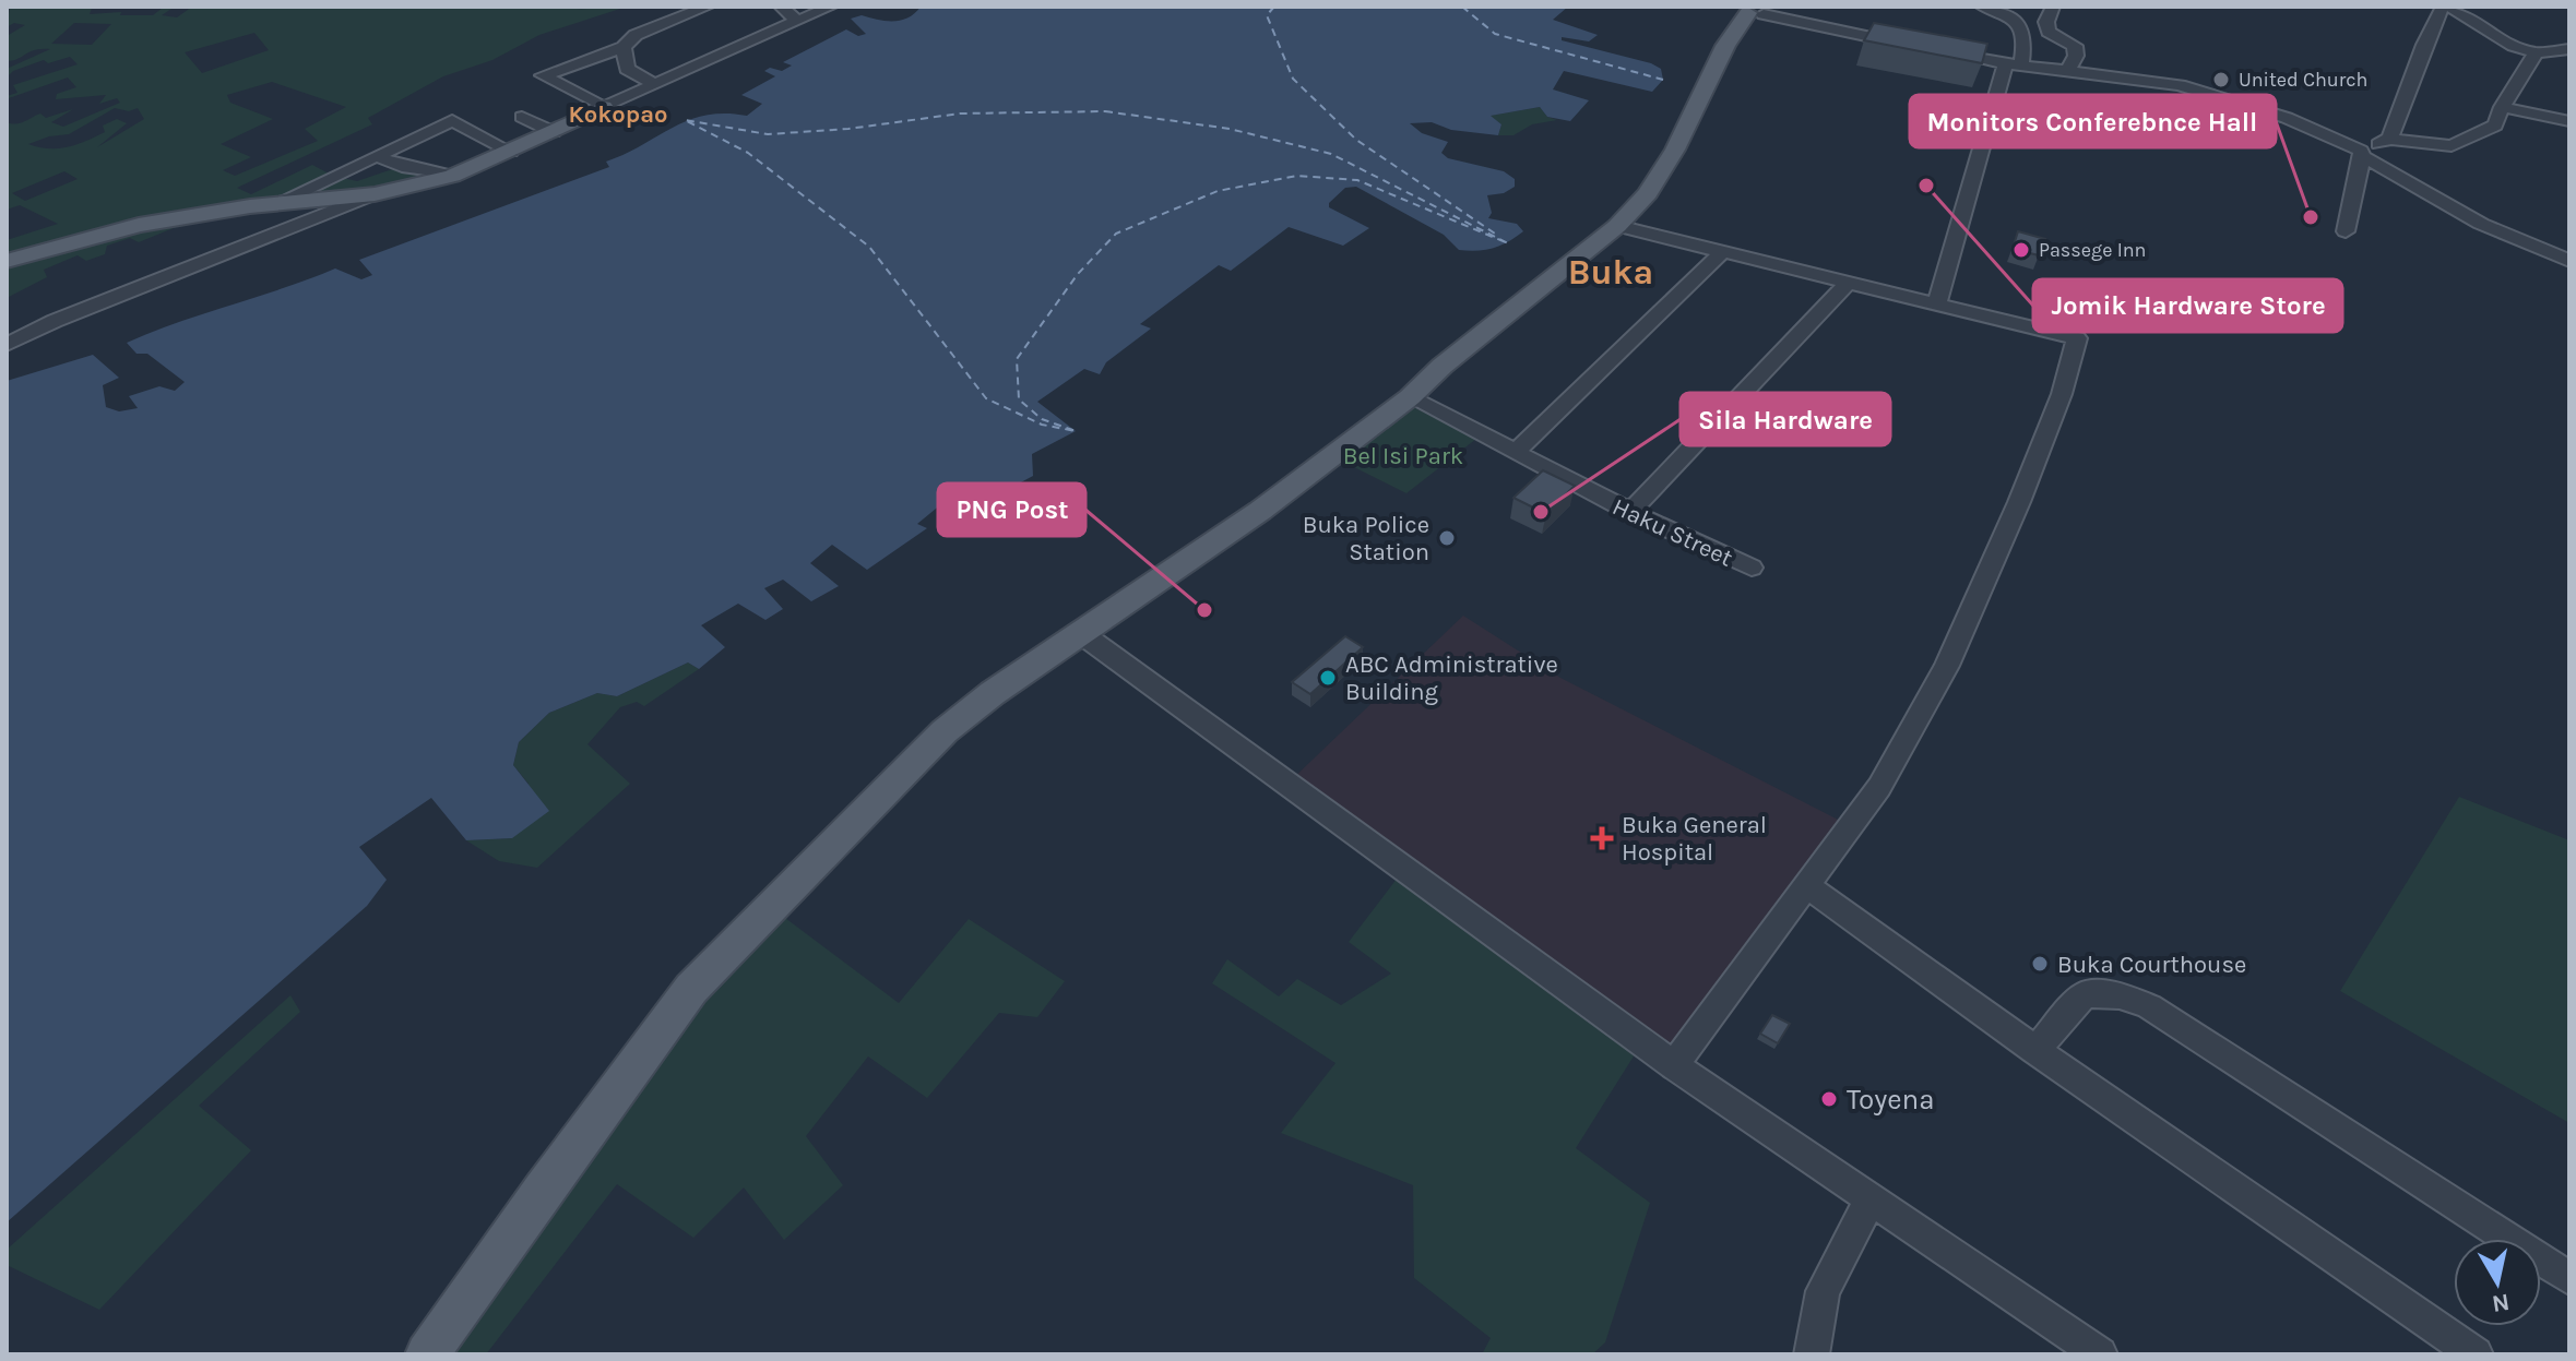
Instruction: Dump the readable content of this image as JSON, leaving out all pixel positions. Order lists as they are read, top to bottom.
{
  "streets": {
    "street": ["Haku Street"]
  },
  "districts": ["Kokopao", "Buka"],
  "parks": ["Bel Isi Park"],
  "places": {
    "other": [
      "United Church",
      "Jomik Hardware Store",
      "Monitors Conferebnce Hall",
      "Passege Inn",
      "Sila Hardware",
      "Buka Police Station",
      "PNG Post",
      "ABC Administrative Building",
      "Buka Courthouse",
      "Toyena"
    ],
    "health": ["Buka General Hospital"]
  },
  "north": "bottom"
}
